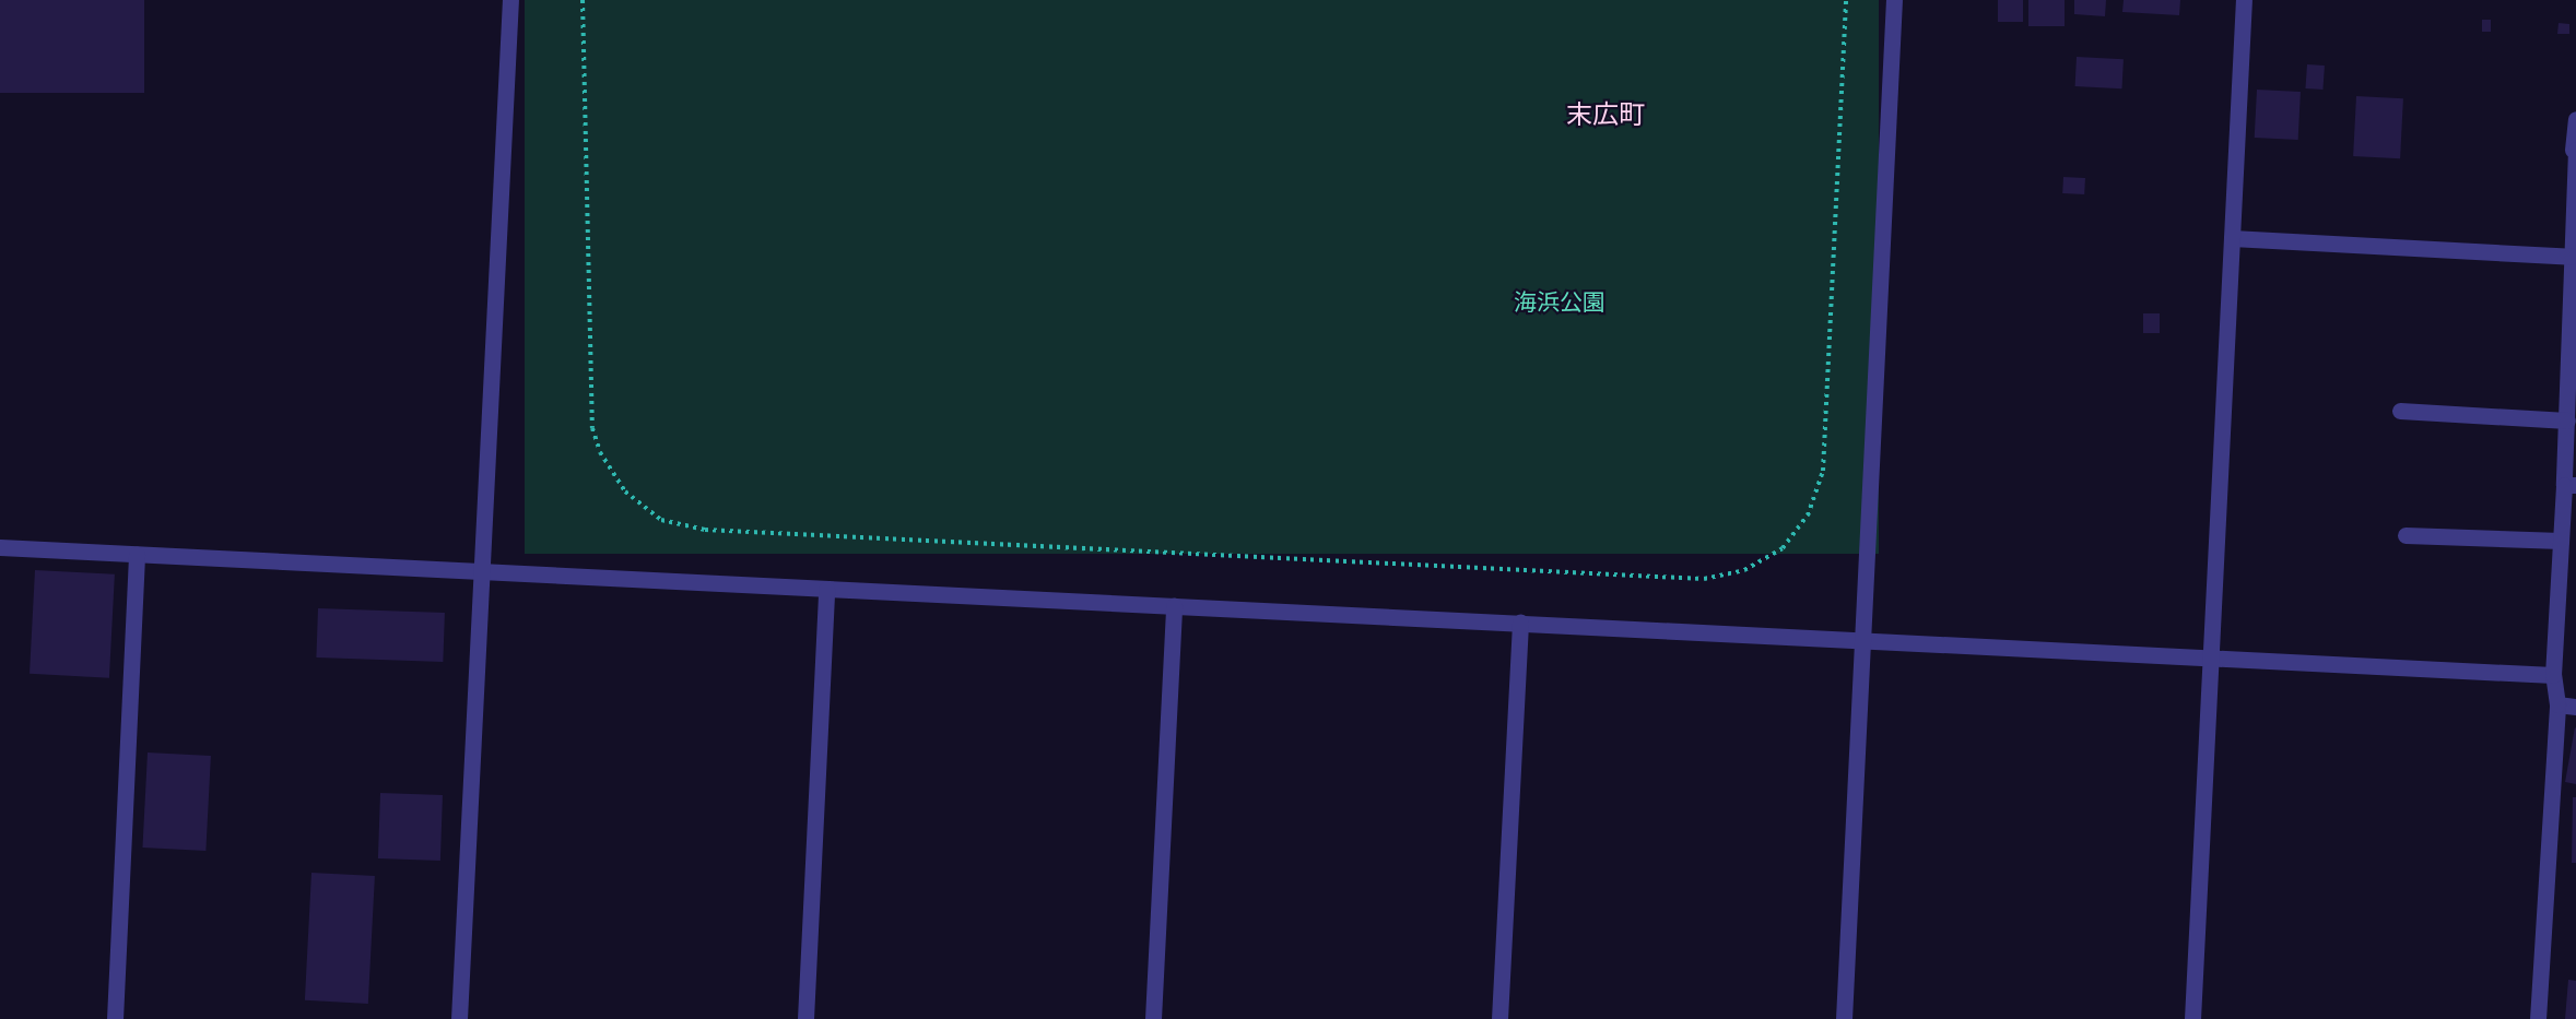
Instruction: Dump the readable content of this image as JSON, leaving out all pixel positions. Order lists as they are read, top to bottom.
{
  "districts": ["末広町"],
  "parks": ["海浜公園"]
}
